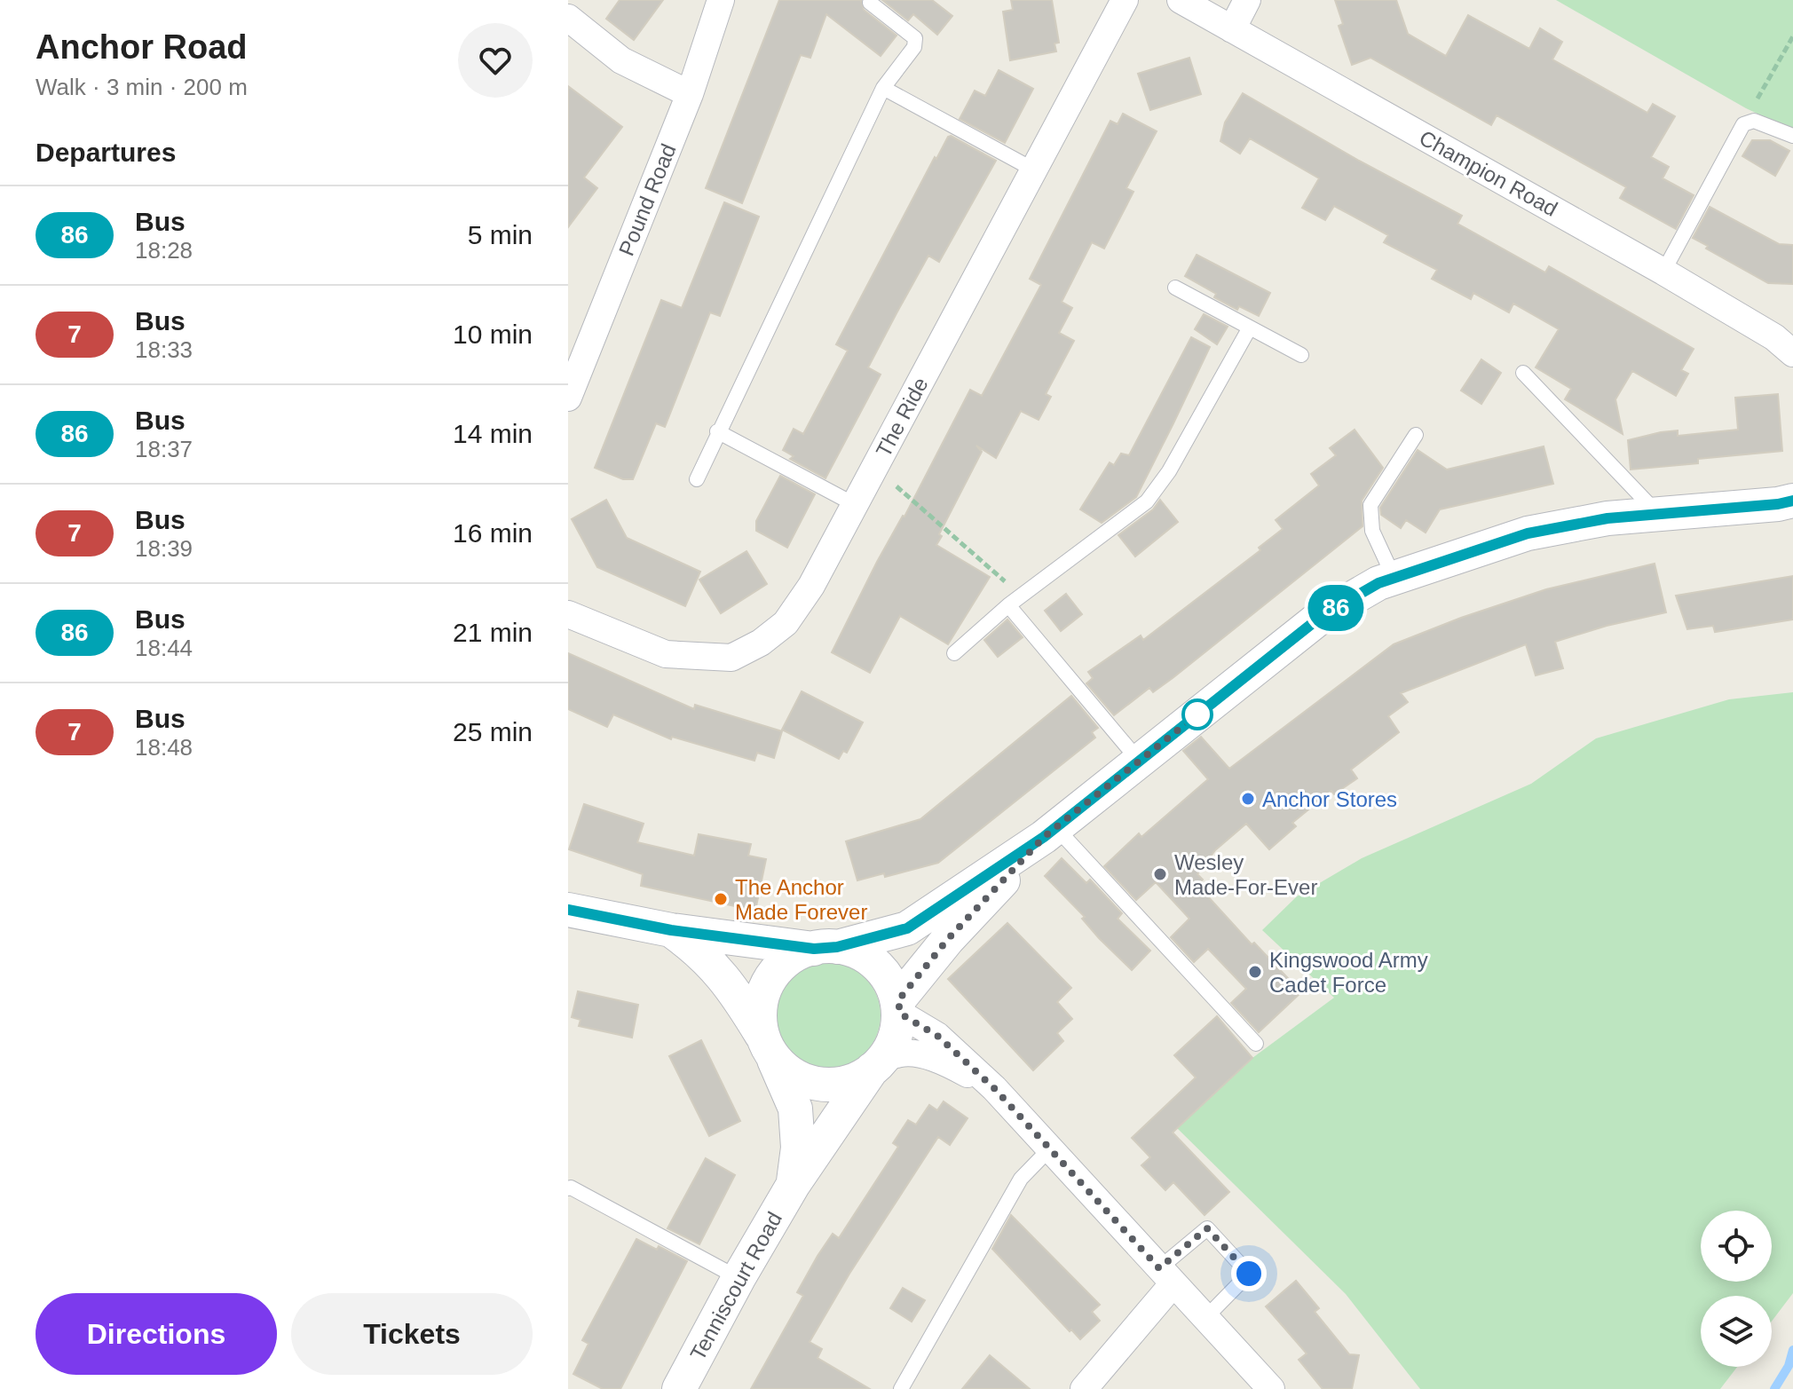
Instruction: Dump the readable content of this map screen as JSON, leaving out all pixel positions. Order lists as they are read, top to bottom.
{
  "streets": {
    "street": [
      "Champion Road",
      "Pound Road",
      "The Ride",
      "Tenniscourt Road"
    ]
  },
  "places": [
    "Anchor Stores",
    "Wesley Made-For-Ever",
    "The Anchor Made Forever",
    "Kingswood Army Cadet Force"
  ],
  "lines": ["bus line 86"],
  "page": {
    "heading": [
      ["Anchor Road", "Walk · 3 min · 200 m"],
      "Departures"
    ],
    "on_map": "86",
    "list": [
      {
        "mark": "86",
        "name": "Bus",
        "note": "18:28",
        "value": "5 min"
      },
      {
        "mark": "7",
        "name": "Bus",
        "note": "18:33",
        "value": "10 min"
      },
      {
        "mark": "86",
        "name": "Bus",
        "note": "18:37",
        "value": "14 min"
      },
      {
        "mark": "7",
        "name": "Bus",
        "note": "18:39",
        "value": "16 min"
      },
      {
        "mark": "86",
        "name": "Bus",
        "note": "18:44",
        "value": "21 min"
      },
      {
        "mark": "7",
        "name": "Bus",
        "note": "18:48",
        "value": "25 min"
      }
    ],
    "buttons": ["Directions", "Tickets"]
  }
}
